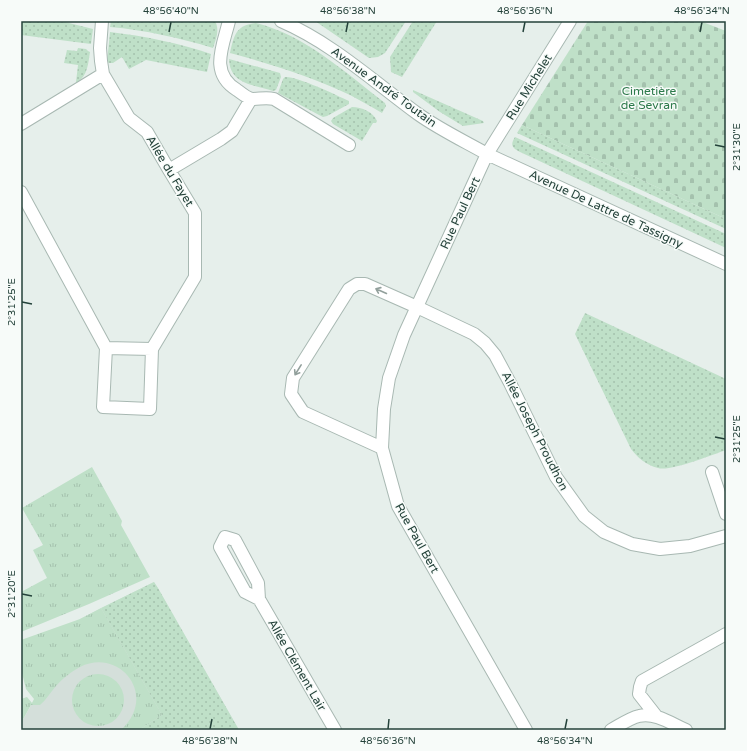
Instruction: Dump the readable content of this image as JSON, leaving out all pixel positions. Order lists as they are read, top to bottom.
{
  "streets": {
    "street": [
      "Avenue André Toutain",
      "Rue Michelet",
      "Allée du Fayet",
      "Avenue De Lattre de Tassigny",
      "Rue Paul Bert",
      "Allée Joseph Proudhon",
      "Allée Clément Lair"
    ]
  },
  "crossings": [
    ["Avenue André Toutain", "Rue Michelet"],
    ["Avenue André Toutain", "Avenue De Lattre de Tassigny"],
    ["Avenue André Toutain", "Rue Paul Bert"],
    ["Rue Michelet", "Avenue De Lattre de Tassigny"],
    ["Rue Michelet", "Rue Paul Bert"],
    ["Avenue De Lattre de Tassigny", "Rue Paul Bert"],
    ["Rue Paul Bert", "Allée Joseph Proudhon"]
  ],
  "parks": ["Cimetière de Sevran"],
  "coordinates": [
    "48°56'40\"N",
    "48°56'38\"N",
    "48°56'36\"N",
    "48°56'34\"N",
    "2°31'30\"E",
    "2°31'25\"E",
    "2°31'20\"E"
  ]
}
